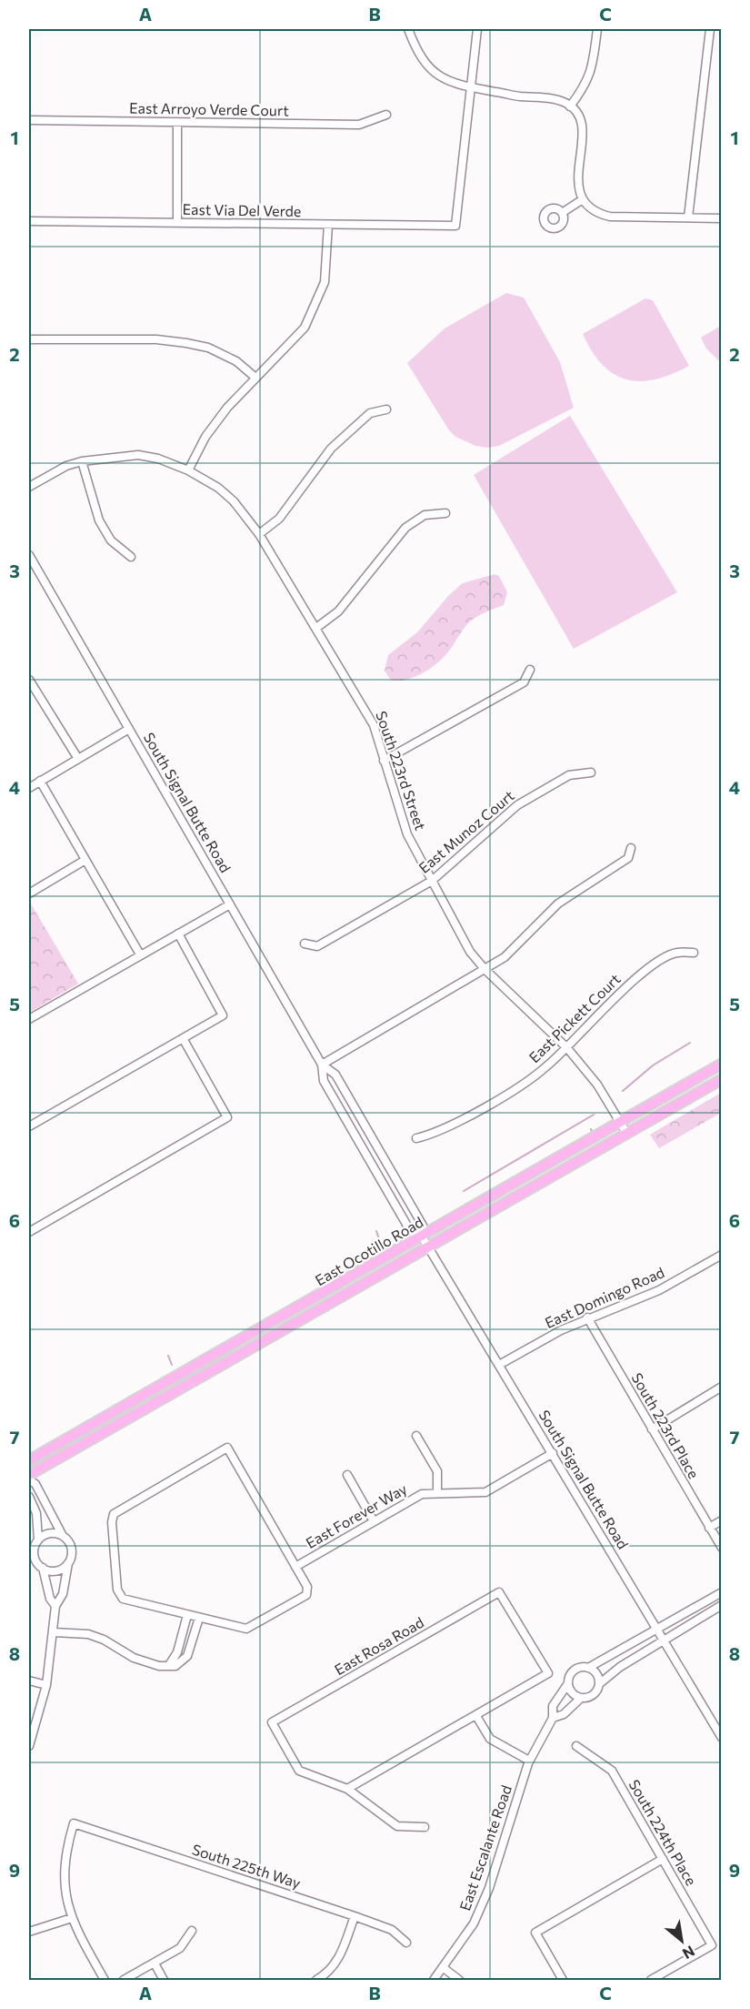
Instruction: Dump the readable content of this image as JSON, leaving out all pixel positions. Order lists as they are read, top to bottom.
{
  "streets": {
    "main road": ["East Ocotillo Road"],
    "street": [
      "East Arroyo Verde Court",
      "East Via Del Verde",
      "South 223rd Street",
      "South Signal Butte Road",
      "East Munoz Court",
      "East Pickett Court",
      "East Domingo Road",
      "South 223rd Place",
      "East Forever Way",
      "East Rosa Road",
      "South 224th Place",
      "East Escalante Road",
      "South 225th Way"
    ]
  },
  "crossings": [
    ["South 223rd Street", "East Munoz Court"],
    ["South 223rd Street", "East Pickett Court"],
    ["South 223rd Street", "East Ocotillo Road"],
    ["South Signal Butte Road", "East Ocotillo Road"],
    ["South Signal Butte Road", "East Domingo Road"],
    ["South Signal Butte Road", "East Forever Way"],
    ["South Signal Butte Road", "East Escalante Road"],
    ["East Domingo Road", "South 223rd Place"]
  ],
  "north": "bottom right",
  "grid": {
    "columns": ["A", "B", "C"],
    "rows": [
      "1",
      "2",
      "3",
      "4",
      "5",
      "6",
      "7",
      "8",
      "9"
    ]
  }
}
